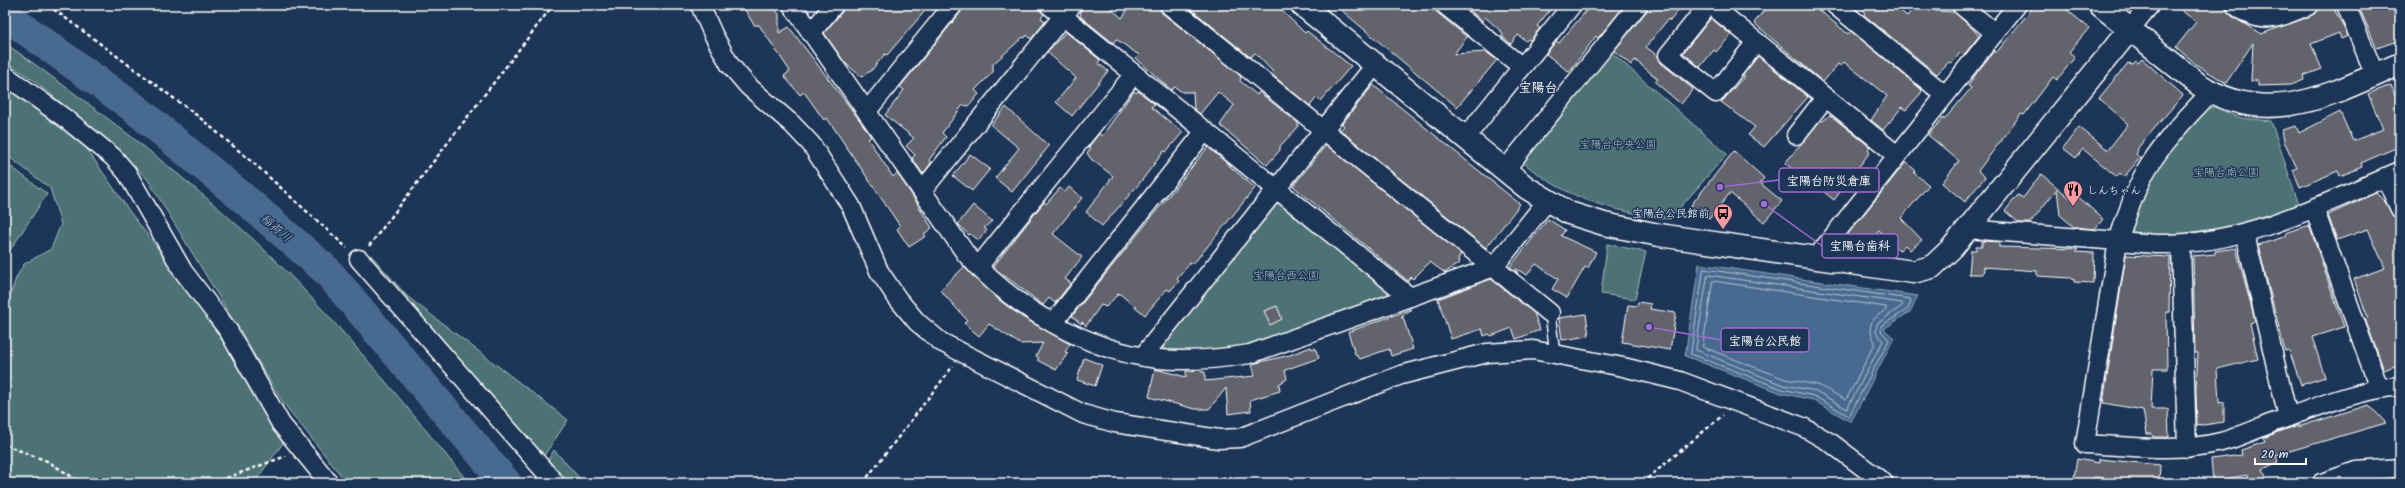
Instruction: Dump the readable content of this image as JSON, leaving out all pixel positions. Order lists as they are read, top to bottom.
{
  "districts": ["宝陽台"],
  "water": ["稲荷川"],
  "parks": ["宝陽台中央公園", "宝陽台南公園", "宝陽台西公園"],
  "places": {
    "other": ["宝陽台防災倉庫", "宝陽台歯科", "宝陽台公民館"],
    "restaurant": ["しんちゃん"],
    "bus stop": ["宝陽台公民館前"]
  },
  "scale_bar": "20 m"
}
